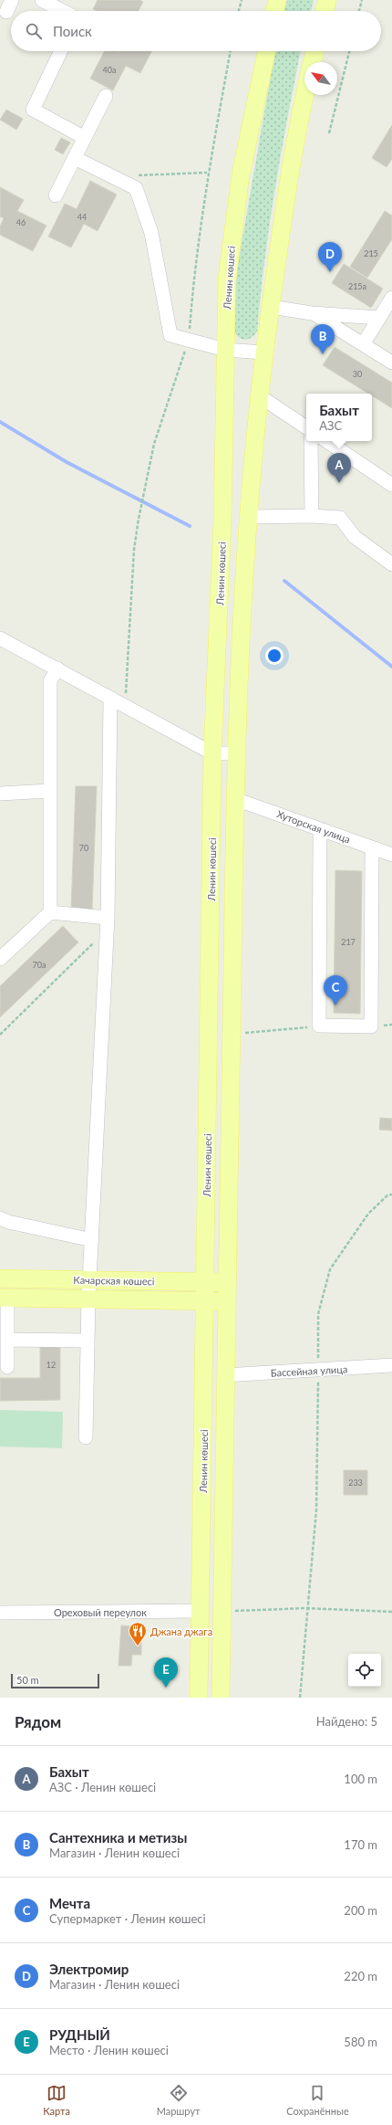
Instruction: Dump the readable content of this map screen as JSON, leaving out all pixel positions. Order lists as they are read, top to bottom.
{
  "streets": {
    "main road": ["Ленин көшесі", "Качарская көшесі"],
    "street": ["Хуторская улица", "Бассейная улица", "Ореховый переулок"]
  },
  "crossings": [
    ["Ленин көшесі", "Хуторская улица"],
    ["Ленин көшесі", "Качарская көшесі"],
    ["Ленин көшесі", "Бассейная улица"],
    ["Ленин көшесі", "Ореховый переулок"]
  ],
  "places": {
    "restaurant": ["Джана джага"]
  },
  "house_numbers": [
    "40а",
    "44",
    "46",
    "215",
    "215а",
    "30",
    "70",
    "217",
    "70а",
    "12",
    "233"
  ],
  "scale_bar": "50 m",
  "north": "top left",
  "page": {
    "search": "Поиск",
    "pins": [
      "D",
      "B",
      "A",
      "C",
      "E"
    ],
    "popup": ["Бахыт", "АЗС"],
    "scale": "50 m",
    "heading": ["Рядом", "Найдено: 5"],
    "list": [
      {
        "mark": "A",
        "name": "Бахыт",
        "note": "АЗС · Ленин көшесі",
        "value": "100 m"
      },
      {
        "mark": "B",
        "name": "Сантехника и метизы",
        "note": "Магазин · Ленин көшесі",
        "value": "170 m"
      },
      {
        "mark": "C",
        "name": "Мечта",
        "note": "Супермаркет · Ленин көшесі",
        "value": "200 m"
      },
      {
        "mark": "D",
        "name": "Электромир",
        "note": "Магазин · Ленин көшесі",
        "value": "220 m"
      },
      {
        "mark": "E",
        "name": "РУДНЫЙ",
        "note": "Место · Ленин көшесі",
        "value": "580 m"
      }
    ],
    "nav": ["Карта", "Маршрут", "Сохранённые"]
  }
}
